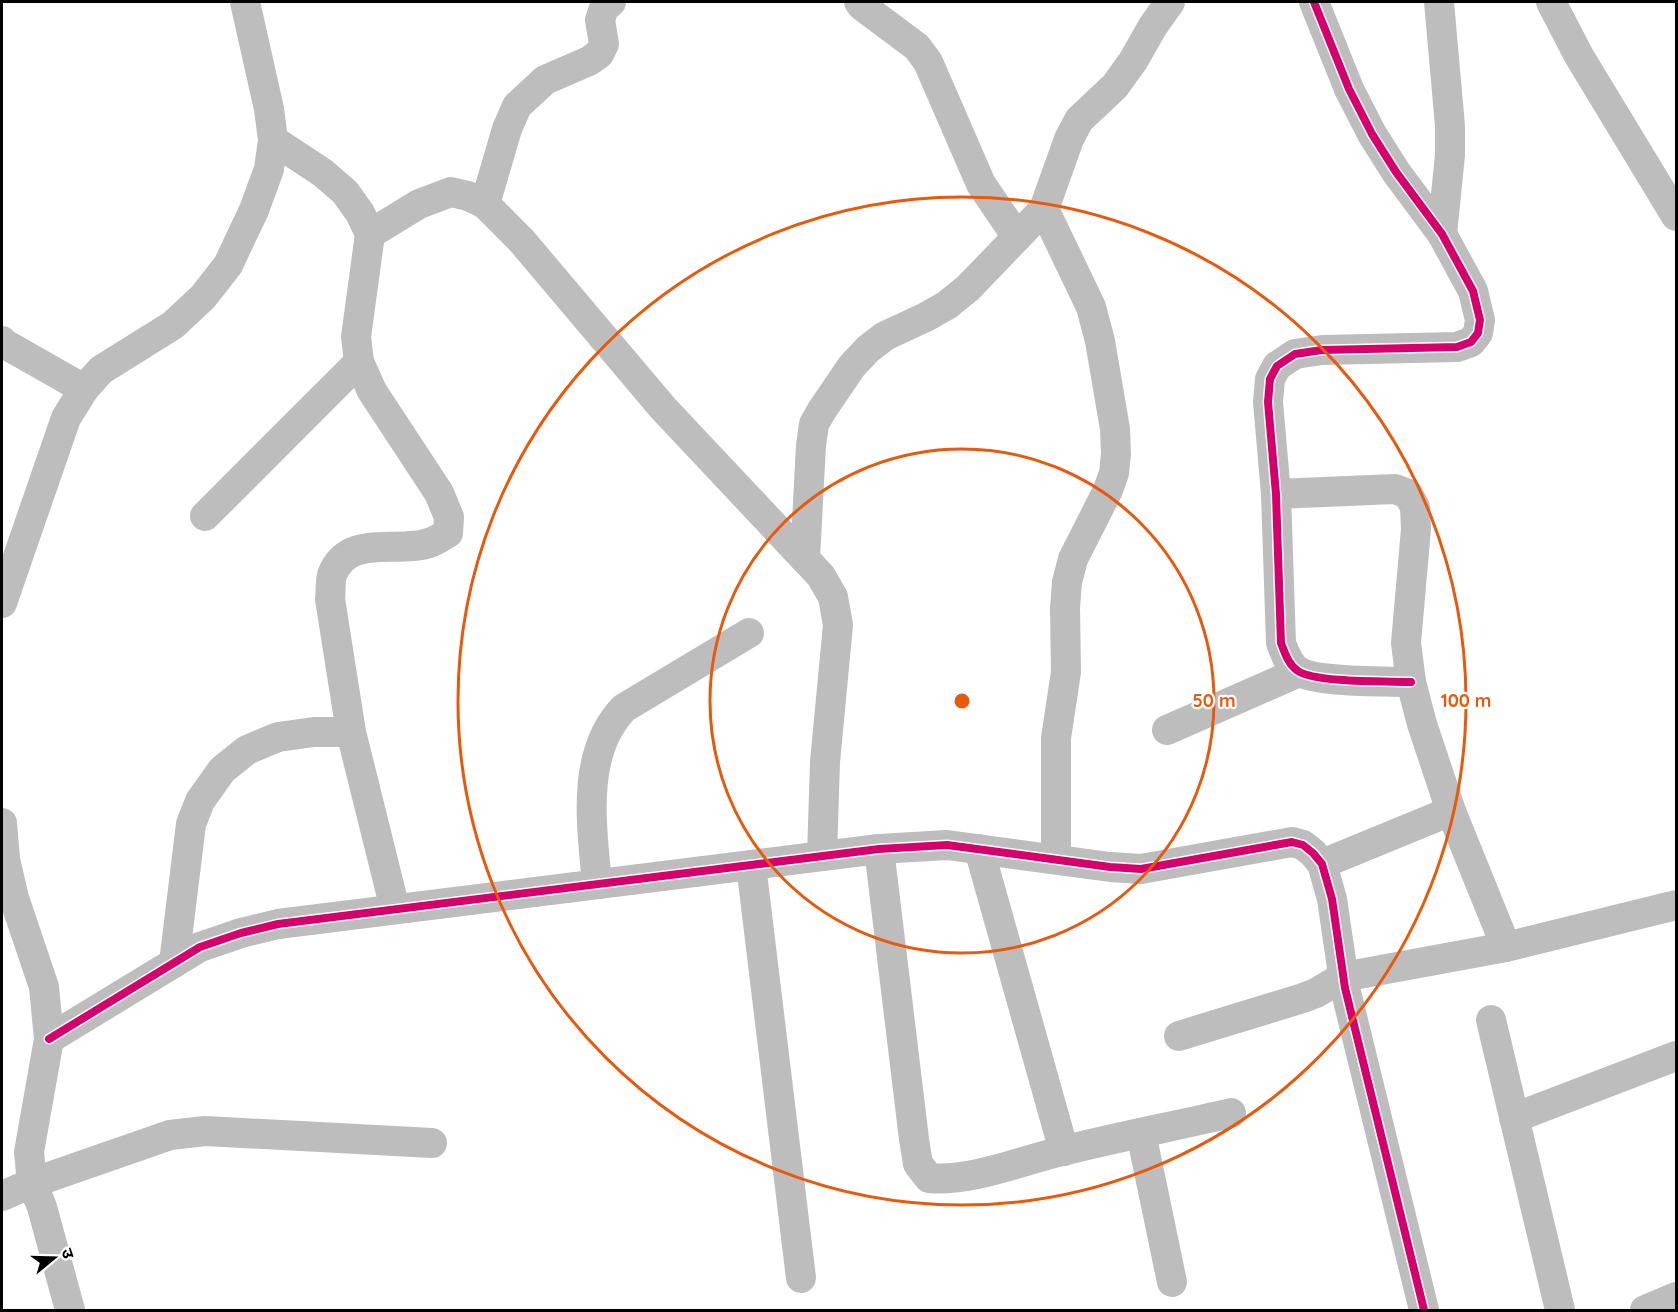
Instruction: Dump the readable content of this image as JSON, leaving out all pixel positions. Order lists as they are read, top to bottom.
{
  "north": "right",
  "rings": ["50 m", "100 m"]
}
